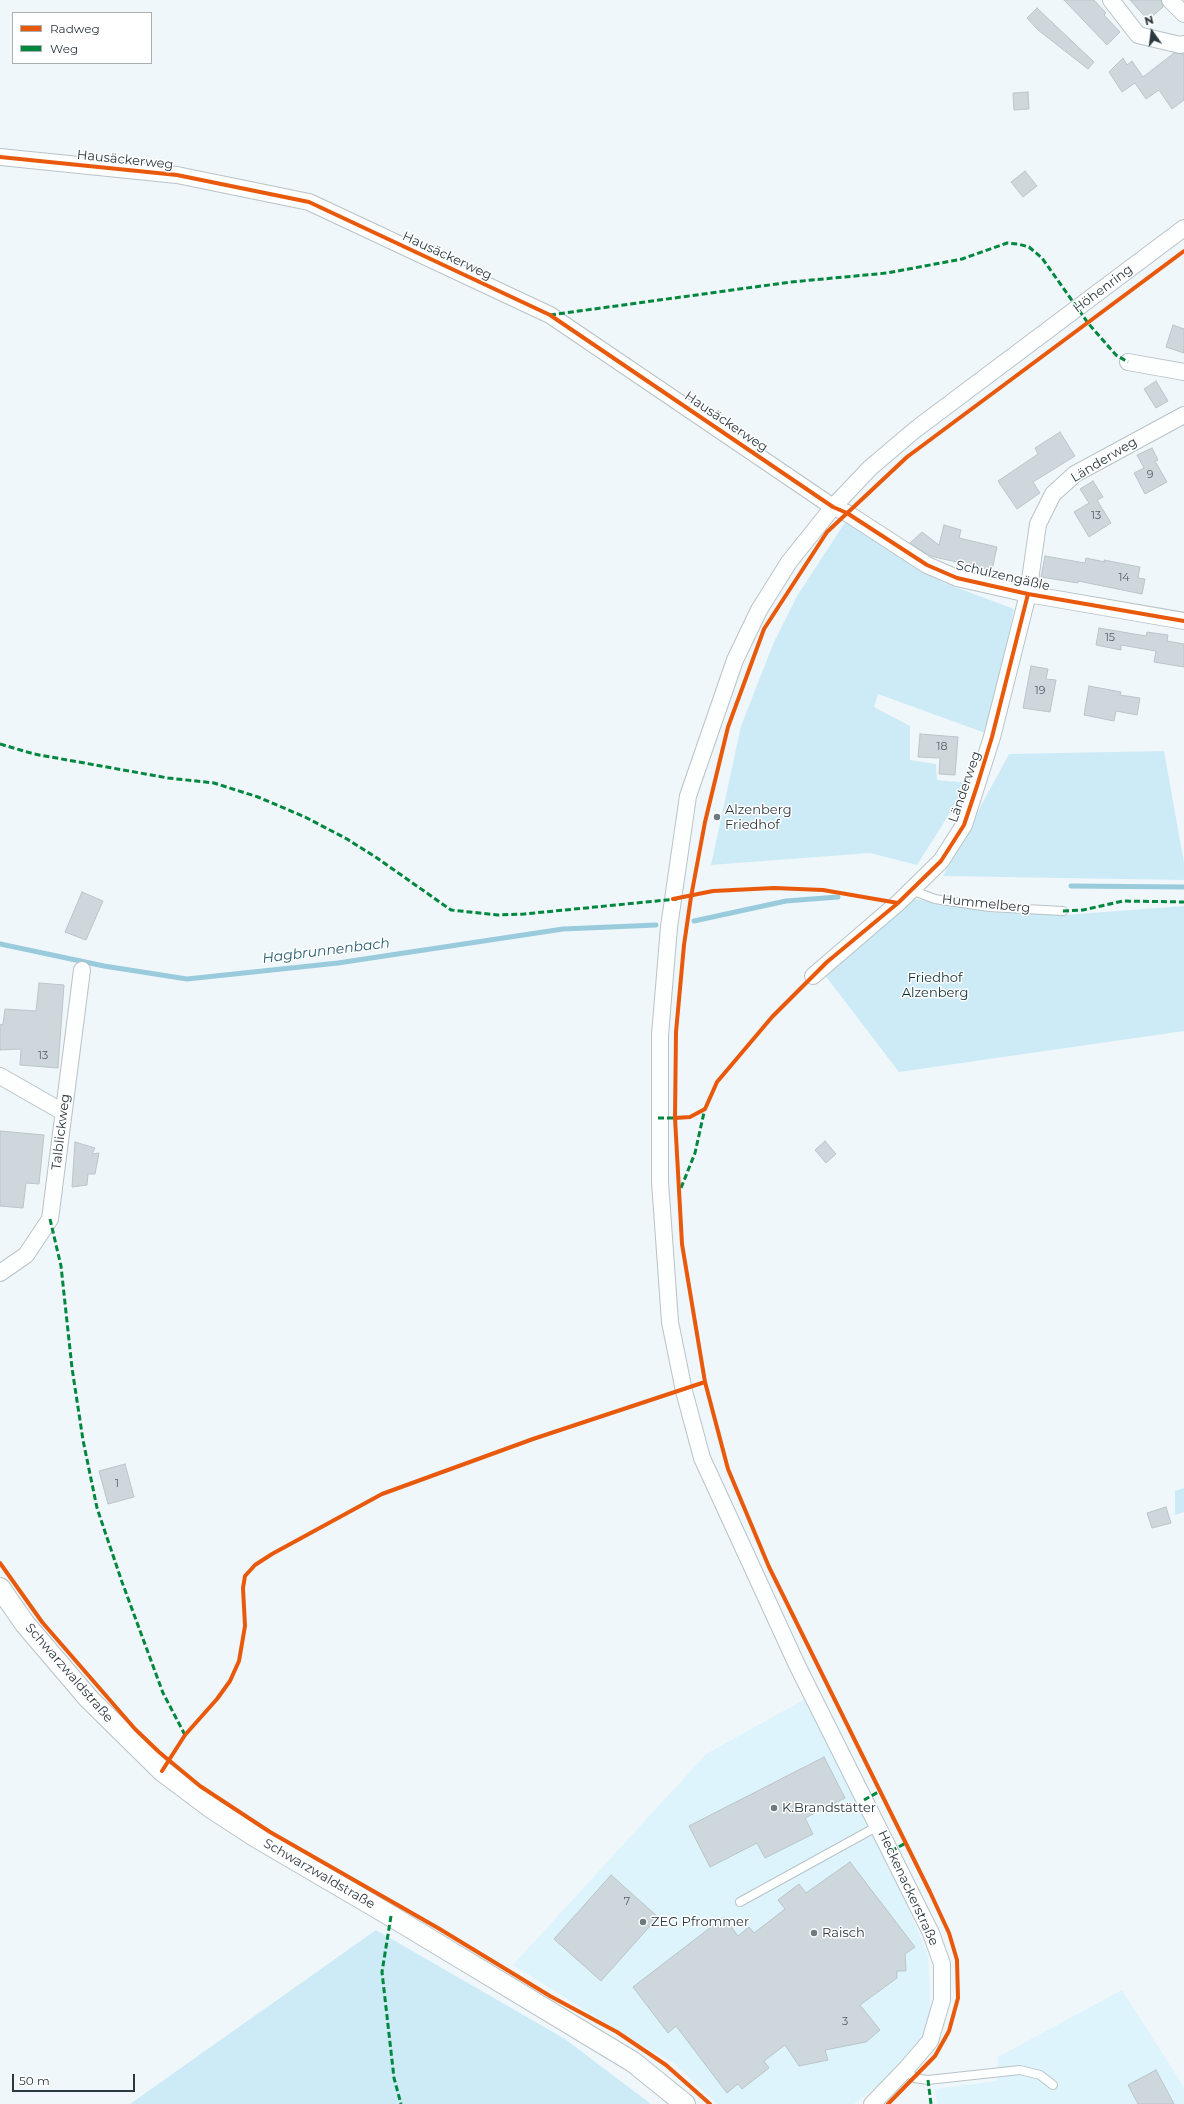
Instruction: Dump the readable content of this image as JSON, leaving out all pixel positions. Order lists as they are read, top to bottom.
{
  "streets": {
    "street": [
      "Hausäckerweg",
      "Höhenring",
      "Länderweg",
      "Schulzengäßle",
      "Talblickweg",
      "Schwarzwaldstraße",
      "Heckenackerstraße"
    ],
    "lane": ["Hummelberg"]
  },
  "crossings": [
    ["Hausäckerweg", "Höhenring"],
    ["Hausäckerweg", "Schulzengäßle"],
    ["Hausäckerweg", "Heckenackerstraße"],
    ["Höhenring", "Schulzengäßle"],
    ["Höhenring", "Heckenackerstraße"],
    ["Länderweg", "Schulzengäßle"],
    ["Länderweg", "Hummelberg"],
    ["Schulzengäßle", "Heckenackerstraße"]
  ],
  "water": ["Hagbrunnenbach"],
  "parks": ["Friedhof Alzenberg"],
  "places": [
    "Alzenberg Friedhof",
    "K.Brandstätter",
    "ZEG Pfrommer",
    "Raisch"
  ],
  "house_numbers": [
    "9",
    "13",
    "14",
    "15",
    "19",
    "18",
    "13",
    "1",
    "7",
    "3"
  ],
  "legend": ["Radweg", "Weg"],
  "scale_bar": "50 m",
  "north": "top"
}
